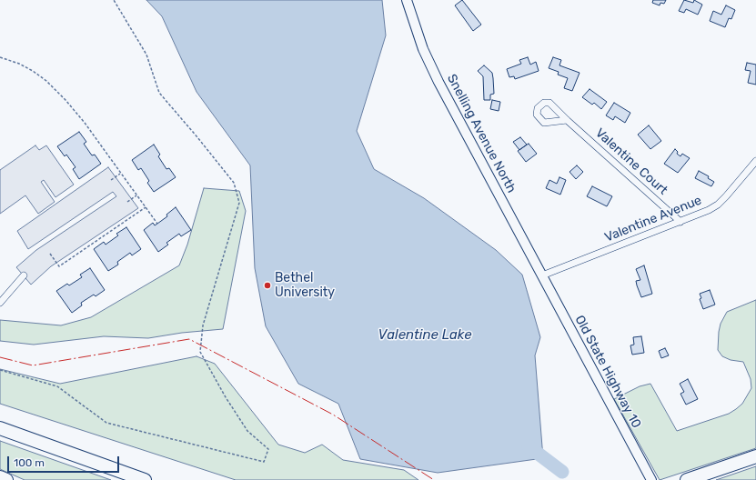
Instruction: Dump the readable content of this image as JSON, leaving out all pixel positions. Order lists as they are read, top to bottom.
{
  "streets": {
    "street": [
      "Snelling Avenue North",
      "Valentine Court",
      "Valentine Avenue",
      "Old State Highway 10"
    ]
  },
  "crossings": [
    ["Snelling Avenue North", "Valentine Avenue"],
    ["Snelling Avenue North", "Old State Highway 10"],
    ["Valentine Court", "Valentine Avenue"],
    ["Valentine Avenue", "Old State Highway 10"]
  ],
  "water": ["Valentine Lake"],
  "places": ["Bethel University"],
  "scale_bar": "100 m"
}
